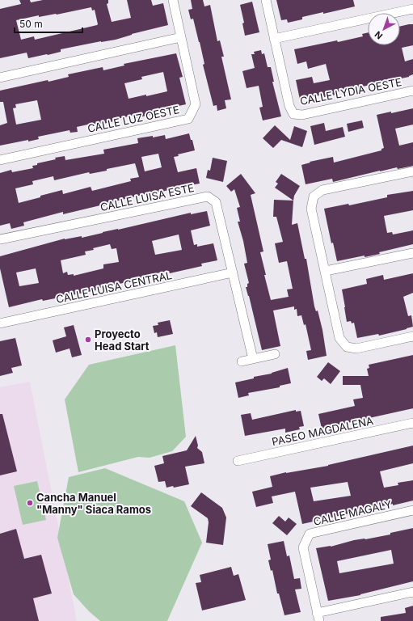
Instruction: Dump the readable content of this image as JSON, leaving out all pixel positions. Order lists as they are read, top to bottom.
{
  "streets": {
    "street": [
      "CALLE LYDIA OESTE",
      "CALLE LUZ OESTE",
      "CALLE LUISA ESTE",
      "CALLE LUISA CENTRAL",
      "PASEO MAGDALENA",
      "CALLE MAGALY"
    ]
  },
  "crossings": [
    ["CALLE LUISA ESTE", "CALLE LUISA CENTRAL"]
  ],
  "places": ["Proyecto Head Start", "Cancha Manuel \"Manny\" Siaca Ramos"],
  "scale_bar": "50 m",
  "north": "bottom left"
}
